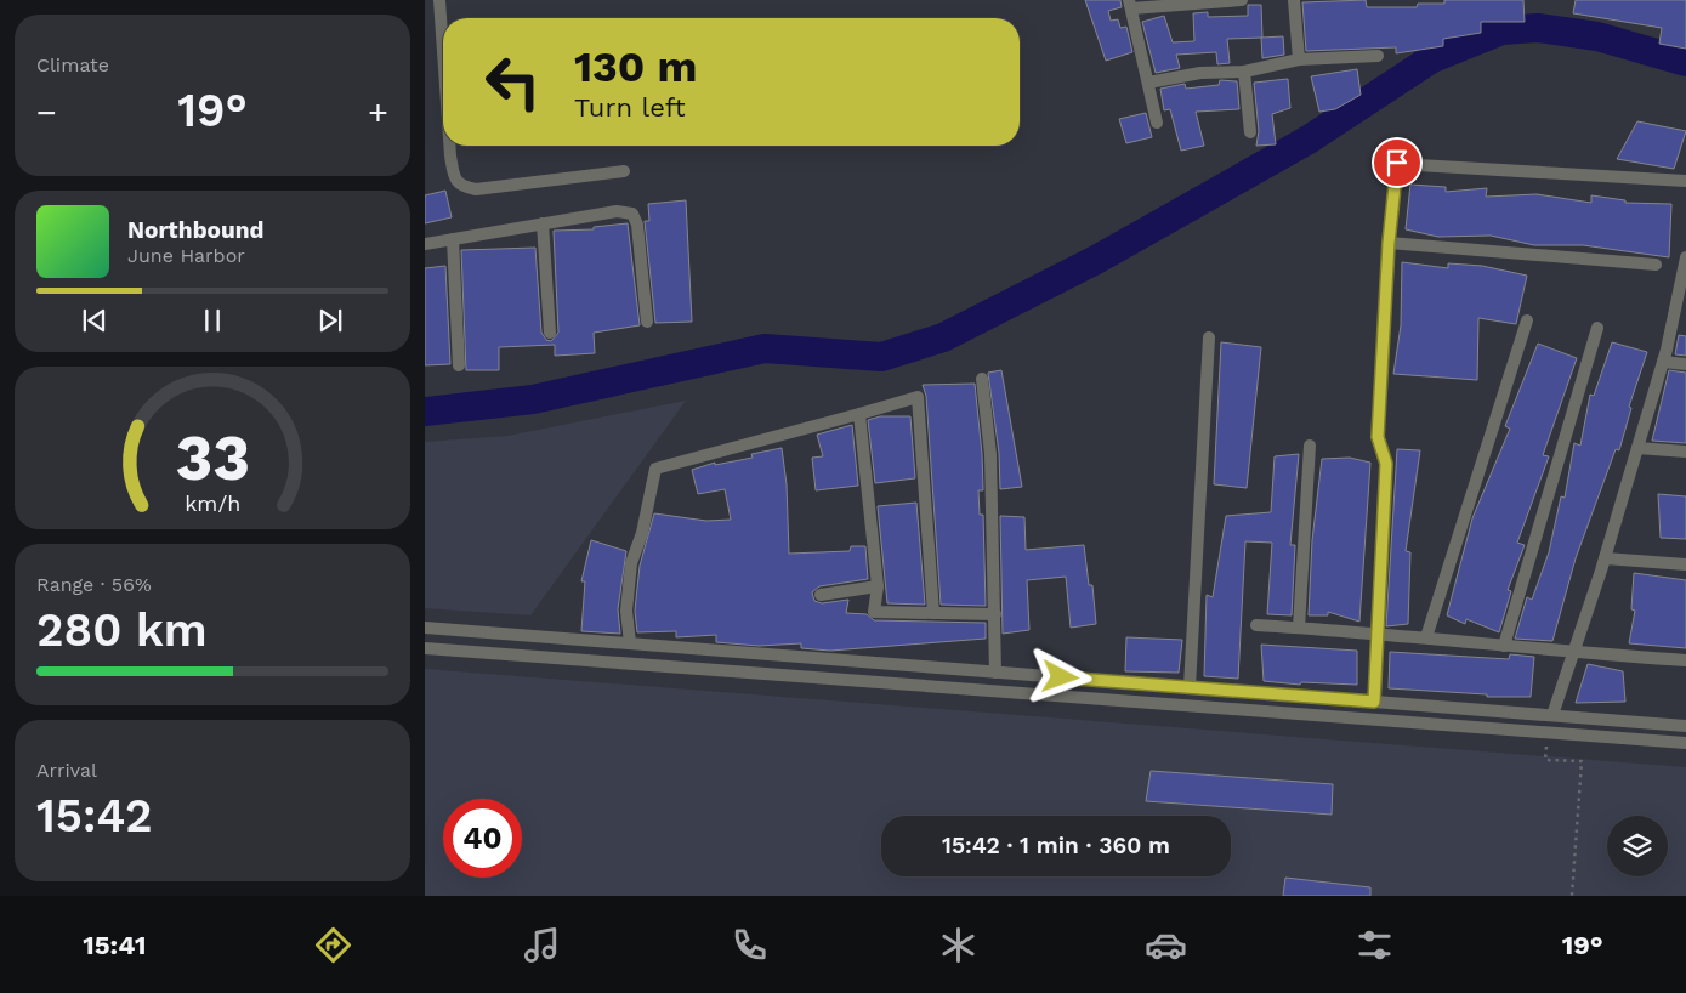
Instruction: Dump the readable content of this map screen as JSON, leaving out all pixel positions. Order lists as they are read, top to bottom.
{
  "page": {
    "tile": [
      "Climate",
      ["Range · 56%", "280 km"],
      ["Arrival", "15:42"]
    ],
    "turn": ["130 m", "Turn left"],
    "heat": ["−", "19°", "+"],
    "song": ["Northbound", "June Harbor"],
    "limit": "40",
    "trip": "15:42 · 1 min · 360 m",
    "tabs": ["15:41", "19°"],
    "gauge": ["33", "km/h"]
  }
}
